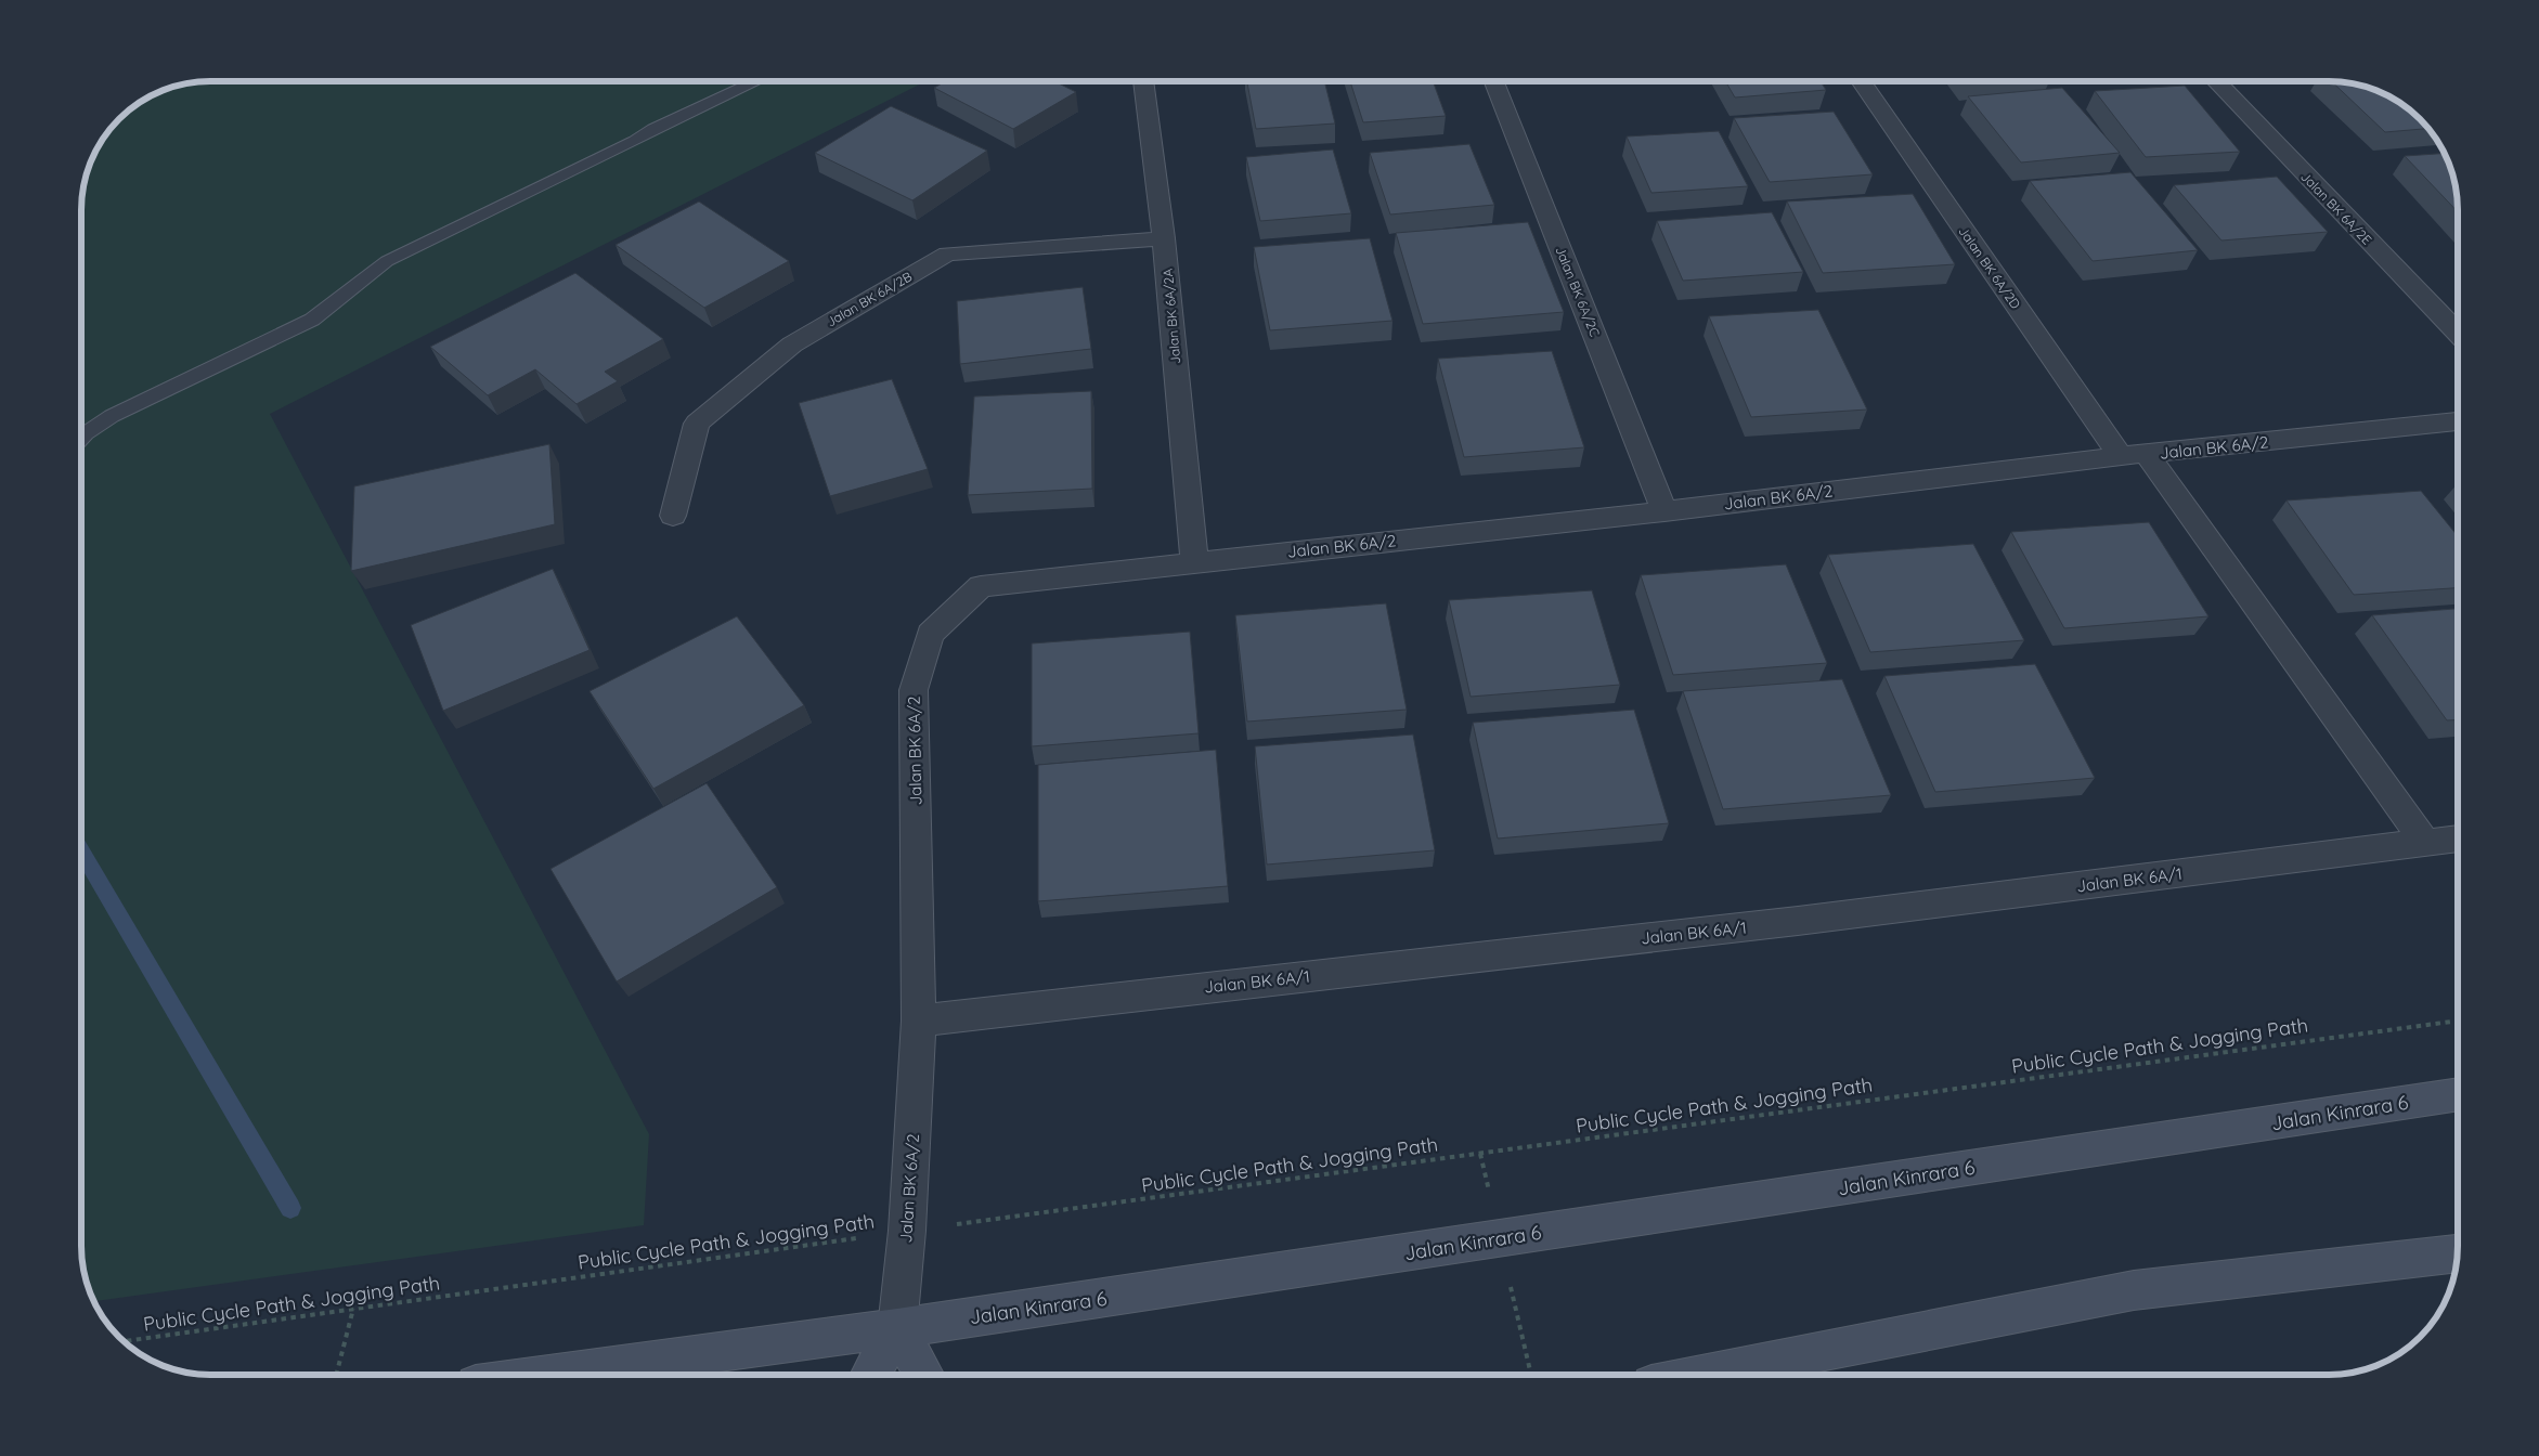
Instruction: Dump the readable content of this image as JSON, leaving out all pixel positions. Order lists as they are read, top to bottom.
{
  "streets": {
    "main road": ["Jalan Kinrara 6"],
    "street": [
      "Jalan BK 6A/2E",
      "Jalan BK 6A/2D",
      "Jalan BK 6A/2C",
      "Jalan BK 6A/2B",
      "Jalan BK 6A/2A",
      "Jalan BK 6A/2",
      "Jalan BK 6A/1"
    ],
    "path": ["Public Cycle Path & Jogging Path"]
  },
  "crossings": [
    ["Jalan BK 6A/2D", "Jalan BK 6A/2"],
    ["Jalan BK 6A/2D", "Jalan BK 6A/1"],
    ["Jalan BK 6A/2C", "Jalan BK 6A/2"],
    ["Jalan BK 6A/2B", "Jalan BK 6A/2A"],
    ["Jalan BK 6A/2A", "Jalan BK 6A/2"],
    ["Jalan BK 6A/2", "Jalan BK 6A/1"],
    ["Jalan BK 6A/2", "Public Cycle Path & Jogging Path"],
    ["Jalan BK 6A/2", "Jalan Kinrara 6"]
  ]
}
